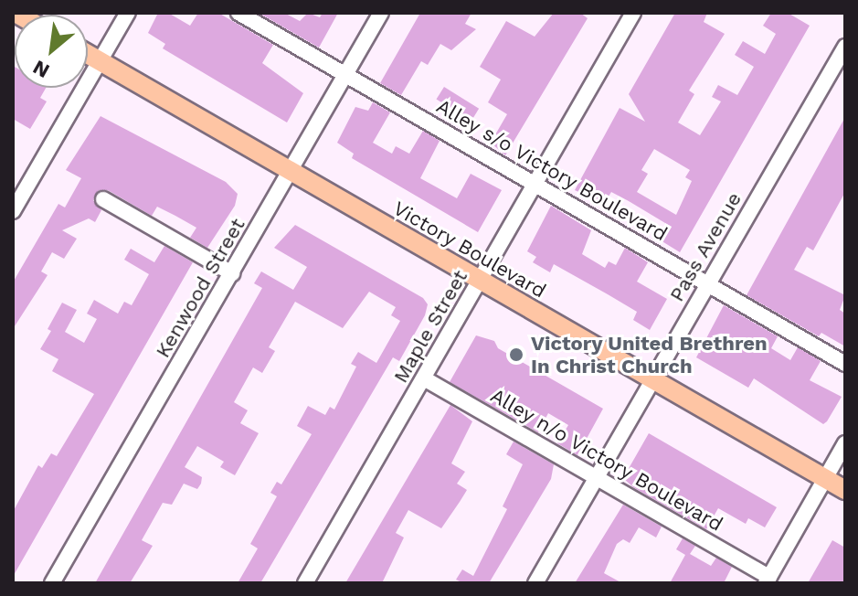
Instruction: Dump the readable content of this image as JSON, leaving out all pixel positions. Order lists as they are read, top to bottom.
{
  "streets": {
    "main road": ["Victory Boulevard"],
    "street": [
      "Alley s/o Victory Boulevard",
      "Pass Avenue",
      "Kenwood Street",
      "Maple Street",
      "Alley n/o Victory Boulevard"
    ]
  },
  "crossings": [
    ["Alley s/o Victory Boulevard", "Pass Avenue"],
    ["Alley s/o Victory Boulevard", "Kenwood Street"],
    ["Alley s/o Victory Boulevard", "Maple Street"],
    ["Pass Avenue", "Victory Boulevard"],
    ["Pass Avenue", "Alley n/o Victory Boulevard"],
    ["Victory Boulevard", "Kenwood Street"],
    ["Victory Boulevard", "Maple Street"],
    ["Maple Street", "Alley n/o Victory Boulevard"]
  ],
  "places": ["Victory United Brethren In Christ Church"],
  "north": "bottom left"
}
